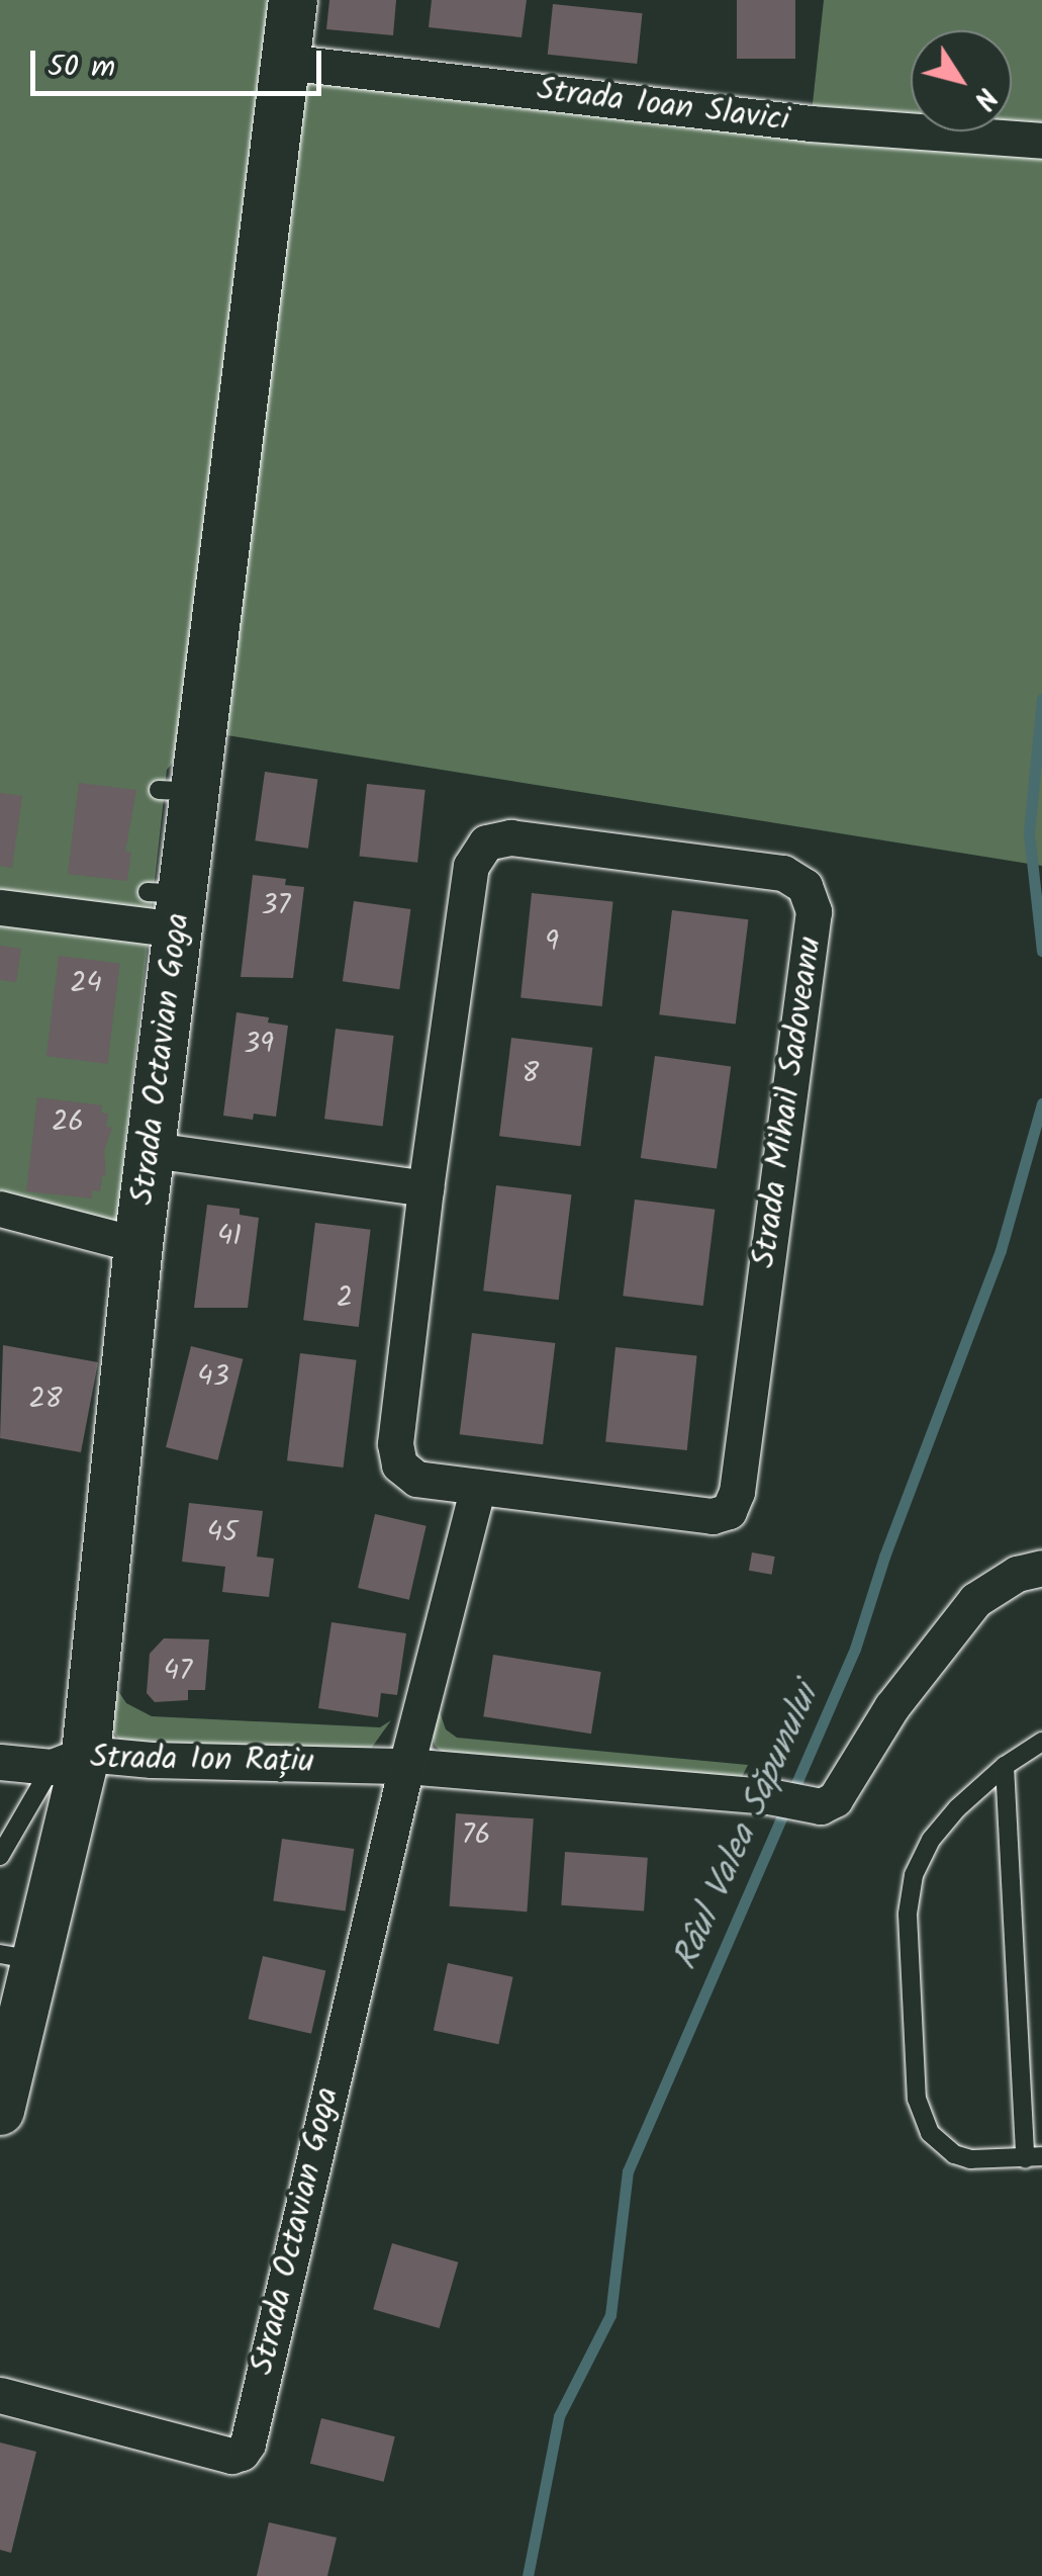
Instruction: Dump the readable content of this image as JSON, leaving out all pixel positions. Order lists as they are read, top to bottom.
{
  "streets": {
    "street": [
      "Strada Ioan Slavici",
      "Strada Octavian Goga",
      "Strada Mihail Sadoveanu",
      "Strada Ion Rațiu"
    ]
  },
  "crossings": [
    ["Strada Ioan Slavici", "Strada Octavian Goga"],
    ["Strada Octavian Goga", "Strada Ion Rațiu"]
  ],
  "water": ["Râul Valea Săpunului"],
  "house_numbers": [
    "37",
    "9",
    "24",
    "39",
    "8",
    "26",
    "41",
    "2",
    "43",
    "28",
    "45",
    "47",
    "76"
  ],
  "scale_bar": "50 m",
  "north": "bottom right"
}
